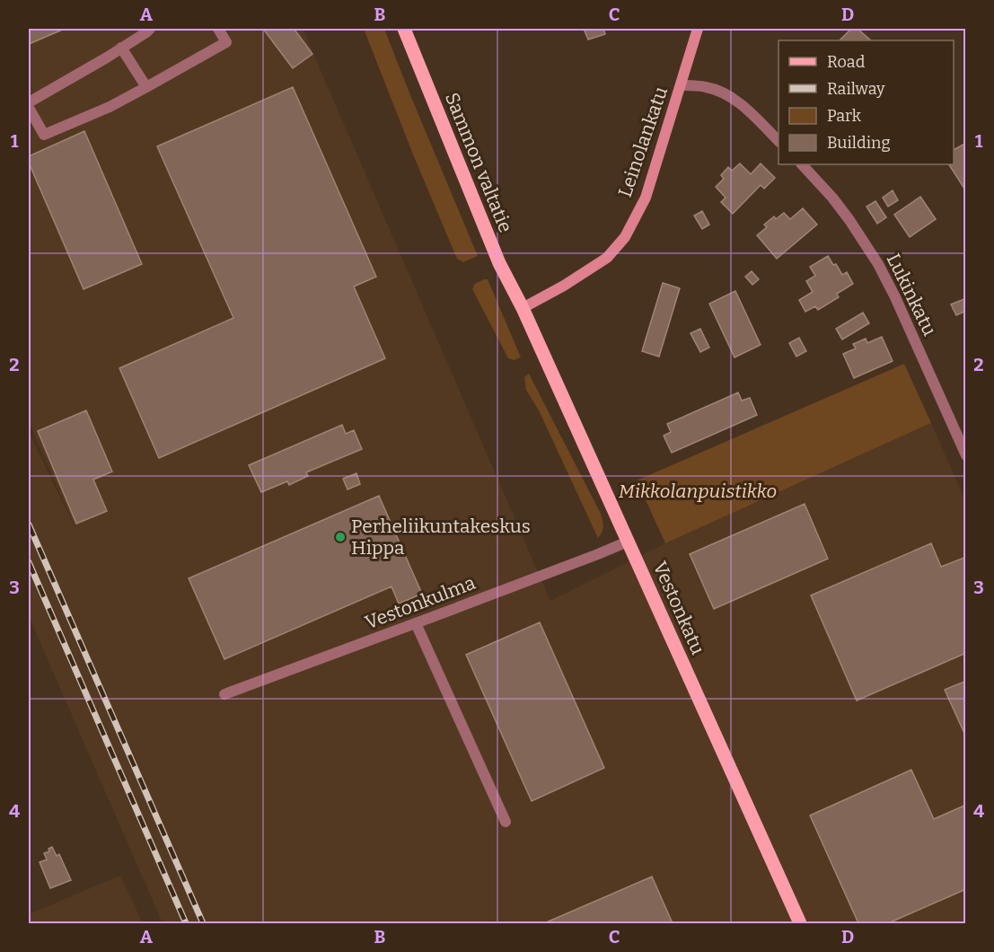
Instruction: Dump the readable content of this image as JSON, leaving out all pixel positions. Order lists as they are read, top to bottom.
{
  "streets": {
    "main road": ["Sammon valtatie", "Vestonkatu"],
    "street": ["Leinolankatu", "Lukinkatu", "Vestonkulma"]
  },
  "crossings": [
    ["Leinolankatu", "Sammon valtatie"],
    ["Leinolankatu", "Vestonkatu"],
    ["Sammon valtatie", "Vestonkatu"],
    ["Vestonkulma", "Vestonkatu"]
  ],
  "parks": ["Mikkolanpuistikko"],
  "places": ["Perheliikuntakeskus Hippa"],
  "legend": [
    "Road",
    "Railway",
    "Park",
    "Building"
  ],
  "grid": {
    "columns": [
      "A",
      "B",
      "C",
      "D"
    ],
    "rows": [
      "1",
      "2",
      "3",
      "4"
    ]
  }
}
